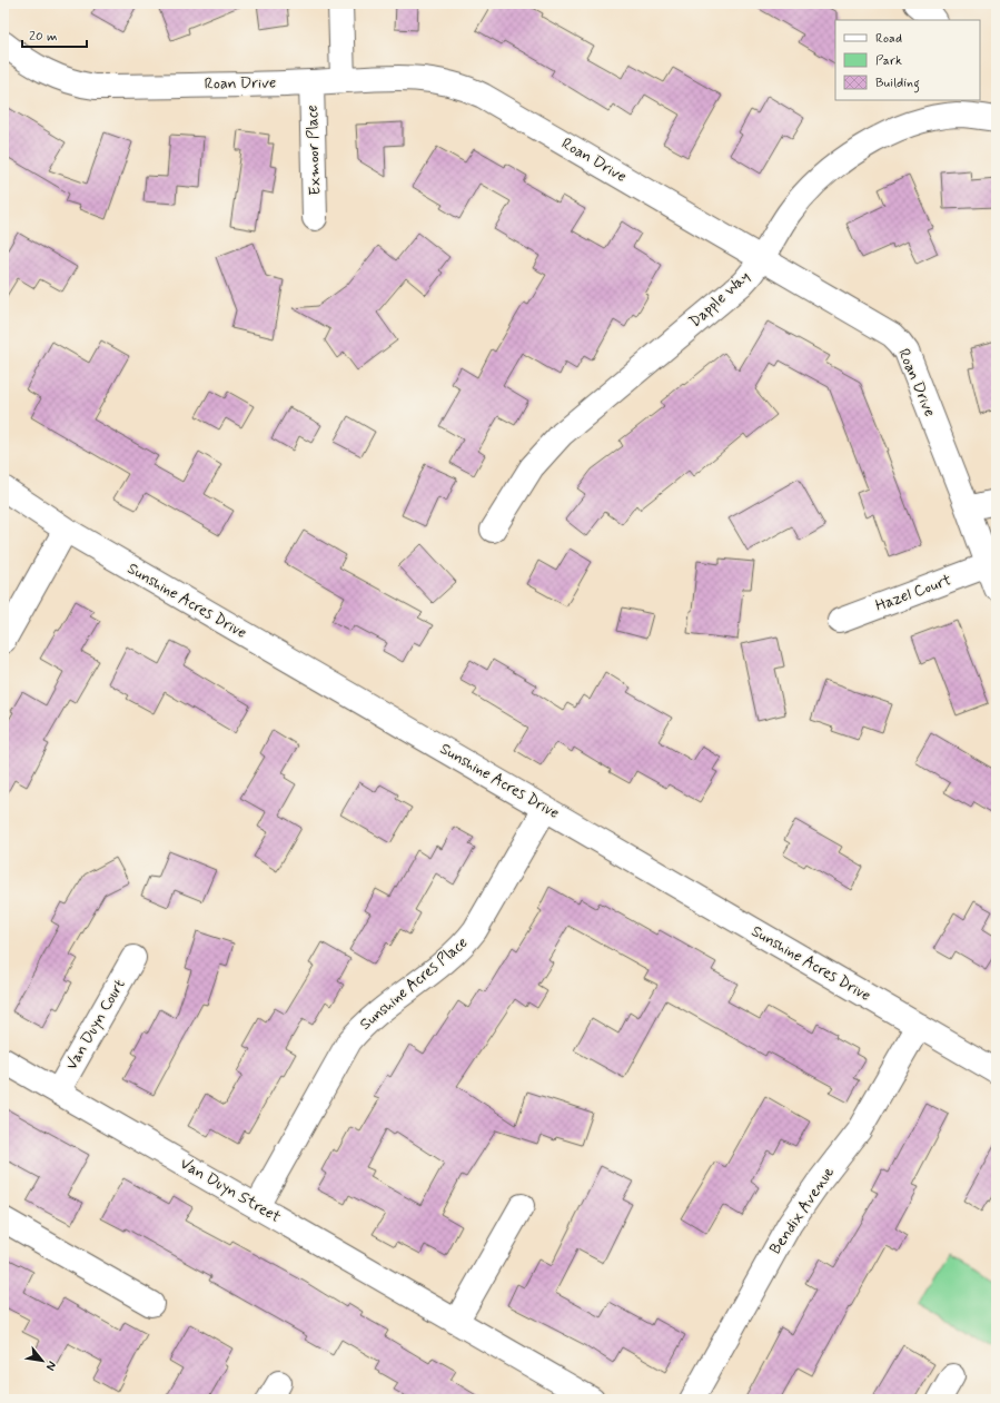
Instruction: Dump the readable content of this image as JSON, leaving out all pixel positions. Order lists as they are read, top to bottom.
{
  "streets": {
    "street": [
      "Roan Drive",
      "Exmoor Place",
      "Dapple Way",
      "Hazel Court",
      "Sunshine Acres Drive",
      "Sunshine Acres Place",
      "Van Duyn Court",
      "Van Duyn Street",
      "Bendix Avenue"
    ]
  },
  "crossings": [
    ["Roan Drive", "Exmoor Place"],
    ["Roan Drive", "Dapple Way"],
    ["Roan Drive", "Hazel Court"],
    ["Sunshine Acres Drive", "Sunshine Acres Place"],
    ["Sunshine Acres Drive", "Bendix Avenue"],
    ["Sunshine Acres Place", "Van Duyn Street"],
    ["Van Duyn Court", "Van Duyn Street"]
  ],
  "legend": ["Road", "Park", "Building"],
  "scale_bar": "20 m",
  "north": "bottom right"
}
